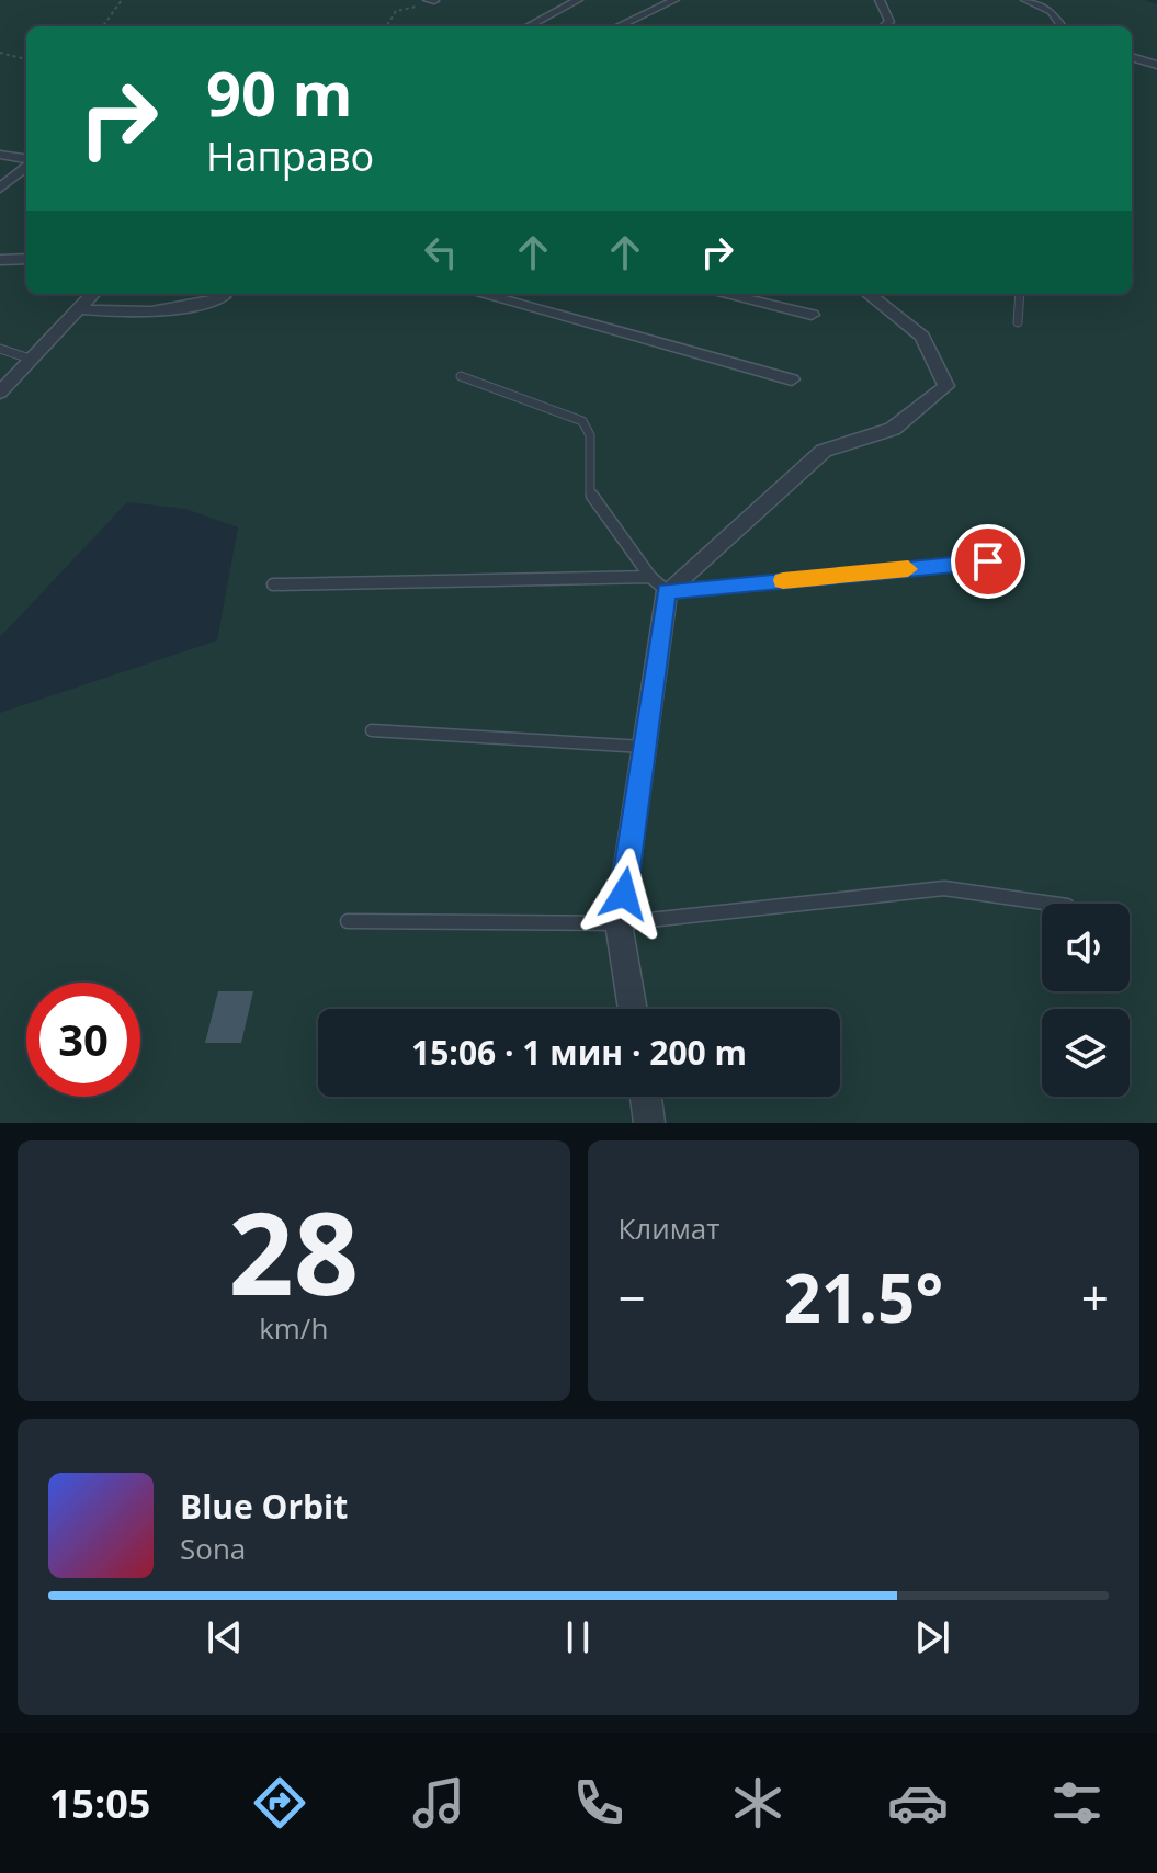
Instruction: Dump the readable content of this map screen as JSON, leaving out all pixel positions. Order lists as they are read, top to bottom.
{
  "page": {
    "turn": ["90 m", "Направо"],
    "limit": "30",
    "trip": "15:06 · 1 мин · 200 m",
    "tile": [
      ["28", "km/h"],
      "Климат"
    ],
    "heat": ["−", "21.5°", "+"],
    "song": ["Blue Orbit", "Sona"],
    "tabs": "15:05"
  }
}
